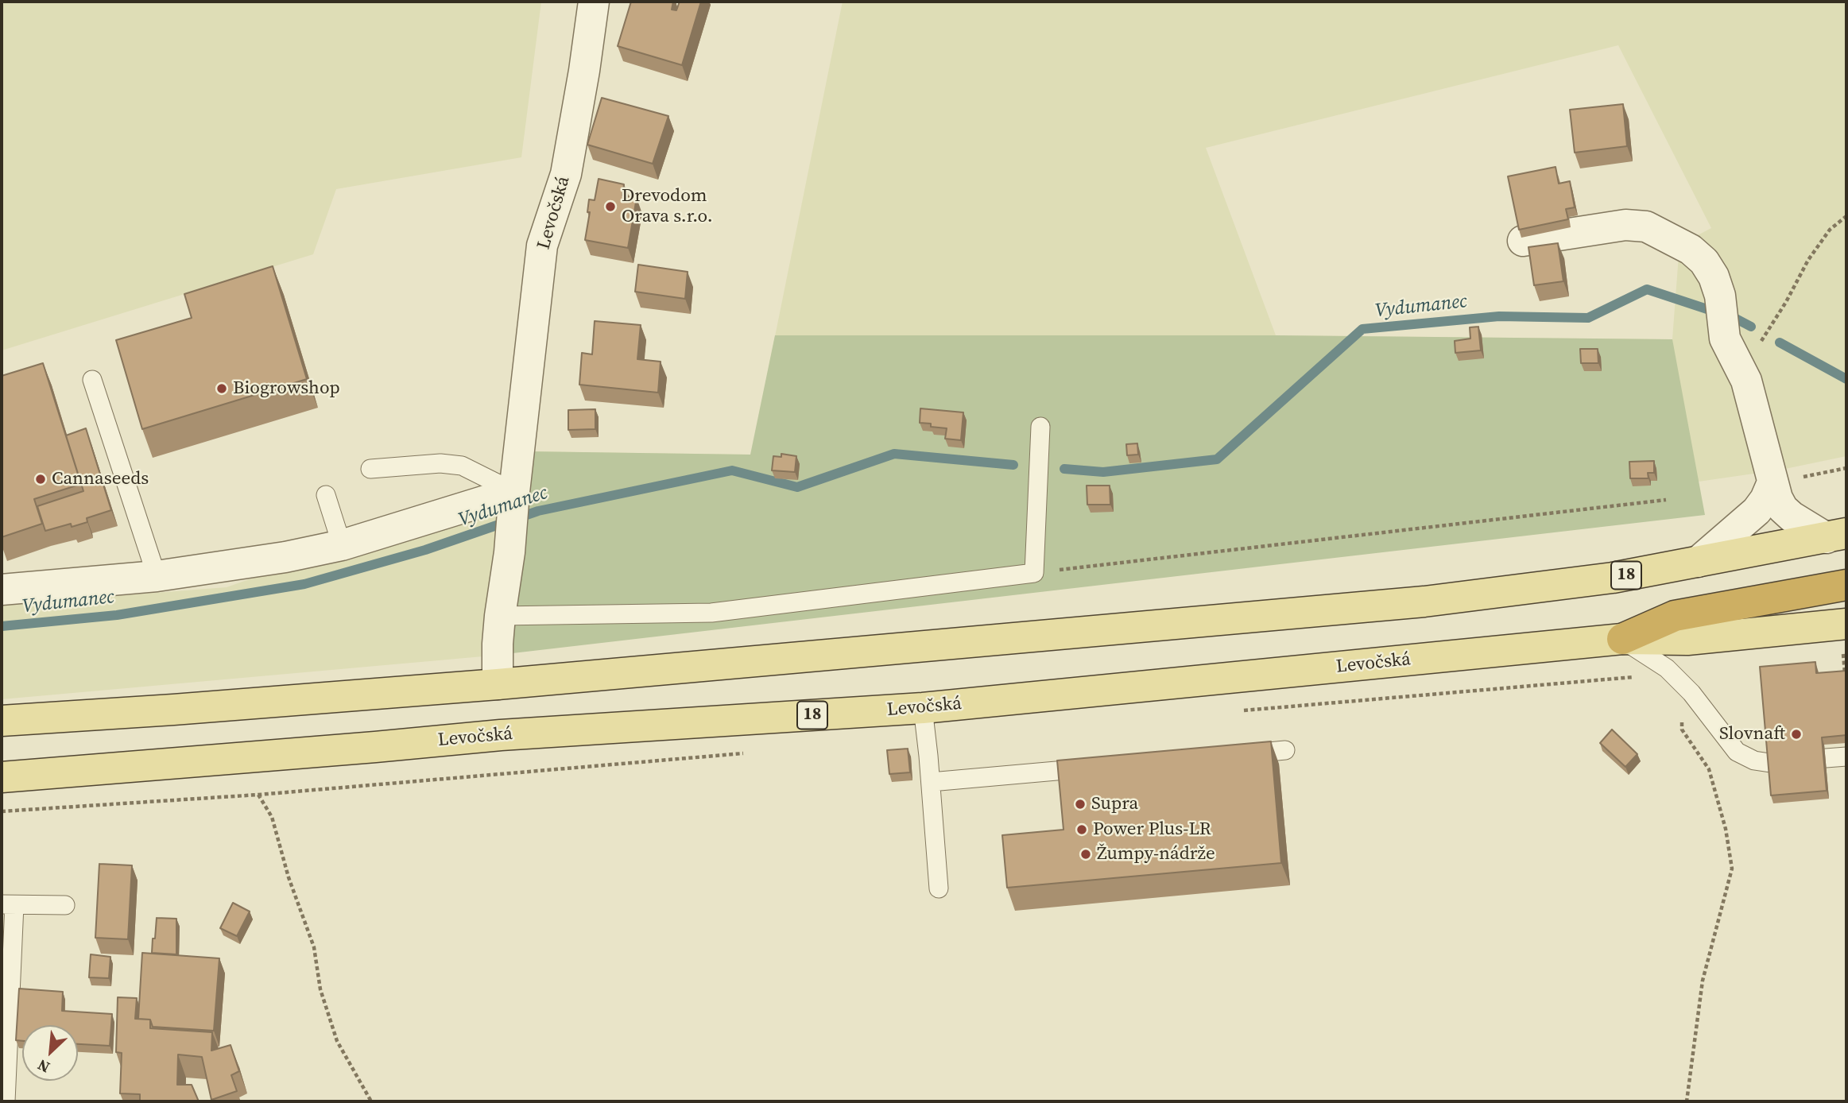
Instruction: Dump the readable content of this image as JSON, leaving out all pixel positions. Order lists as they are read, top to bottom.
{
  "streets": {
    "main road": ["Levočská", "18"]
  },
  "crossings": [
    ["Levočská", "18"]
  ],
  "water": ["Vydumanec"],
  "places": [
    "Drevodom Orava s.r.o.",
    "Biogrowshop",
    "Cannaseeds",
    "Slovnaft",
    "Supra",
    "Power Plus-LR",
    "Žumpy-nádrže"
  ],
  "north": "bottom left"
}
